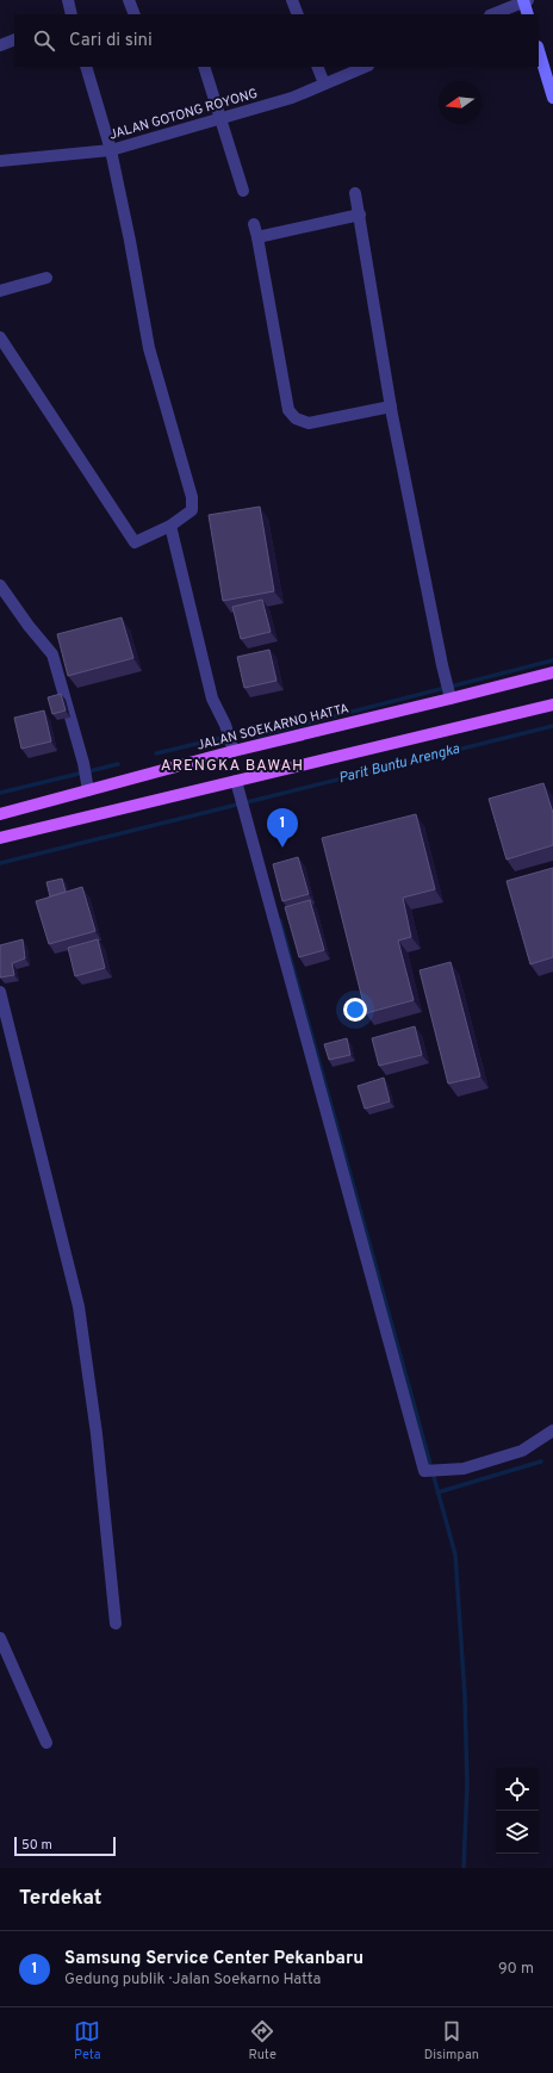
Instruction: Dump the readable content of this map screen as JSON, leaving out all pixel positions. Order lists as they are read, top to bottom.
{
  "streets": {
    "main road": ["JALAN SOEKARNO HATTA"],
    "street": ["JALAN GOTONG ROYONG"]
  },
  "districts": ["ARENGKA BAWAH"],
  "water": ["Parit Buntu Arengka"],
  "scale_bar": "50 m",
  "north": "left",
  "page": {
    "search": "Cari di sini",
    "pins": "1",
    "scale": "50 m",
    "heading": "Terdekat",
    "list": [
      {
        "mark": "1",
        "name": "Samsung Service Center Pekanbaru",
        "note": "Gedung publik · Jalan Soekarno Hatta",
        "value": "90 m"
      }
    ],
    "nav": ["Peta", "Rute", "Disimpan"]
  }
}
